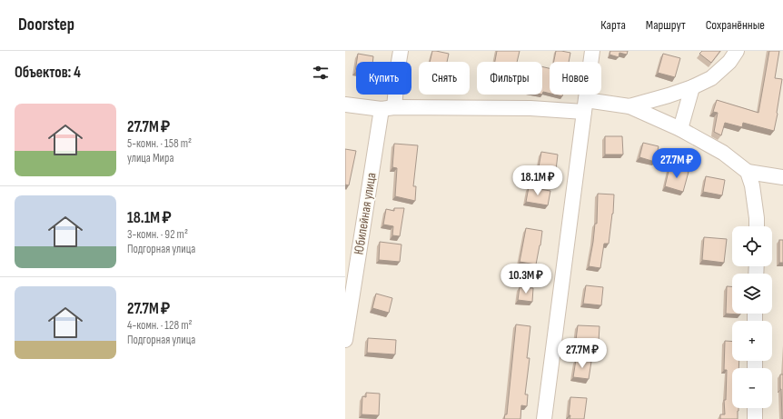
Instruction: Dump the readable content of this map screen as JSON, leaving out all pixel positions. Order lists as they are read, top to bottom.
{
  "streets": {
    "street": ["Юбилейная улица"]
  },
  "page": {
    "header": "Doorstep",
    "nav": ["Карта", "Маршрут", "Сохранённые"],
    "heading": "Объектов: 4",
    "chip": [
      "Купить",
      "Снять",
      "Фильтры",
      "Новое"
    ],
    "list": [
      {
        "name": "27.7M ₽",
        "note": "5-комн. · 158 m² · улица Мира"
      },
      {
        "name": "18.1M ₽",
        "note": "3-комн. · 92 m² · Подгорная улица"
      },
      {
        "name": "27.7M ₽",
        "note": "4-комн. · 128 m² · Подгорная улица"
      }
    ],
    "price": [
      "27.7M ₽",
      "18.1M ₽",
      "10.3M ₽",
      "27.7M ₽"
    ],
    "map_buttons": ["+", "−"]
  }
}
